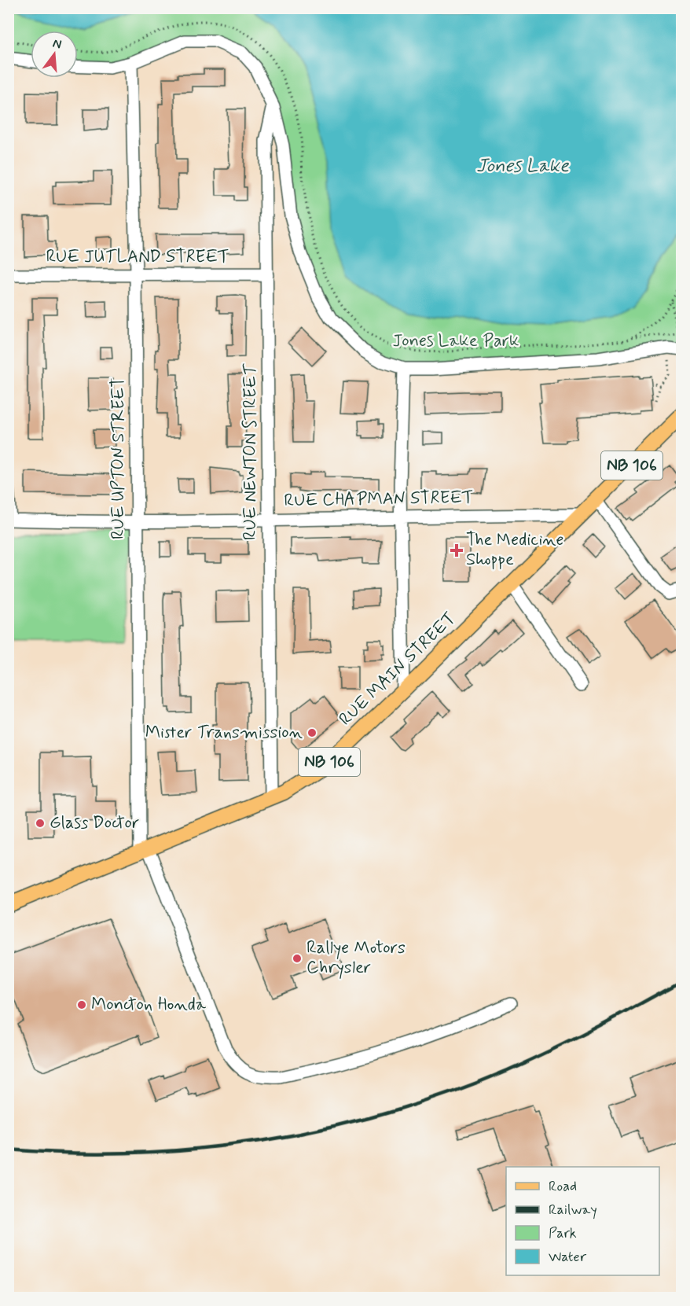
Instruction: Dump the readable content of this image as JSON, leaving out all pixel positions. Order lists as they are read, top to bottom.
{
  "streets": {
    "main road": ["NB 106", "RUE MAIN STREET"],
    "street": [
      "RUE JUTLAND STREET",
      "RUE NEWTON STREET",
      "RUE UPTON STREET",
      "RUE CHAPMAN STREET"
    ]
  },
  "crossings": [
    ["RUE JUTLAND STREET", "RUE NEWTON STREET"],
    ["RUE JUTLAND STREET", "RUE UPTON STREET"],
    ["RUE NEWTON STREET", "RUE CHAPMAN STREET"],
    ["RUE NEWTON STREET", "RUE MAIN STREET"],
    ["RUE UPTON STREET", "RUE CHAPMAN STREET"],
    ["RUE UPTON STREET", "RUE MAIN STREET"],
    ["RUE CHAPMAN STREET", "RUE MAIN STREET"]
  ],
  "water": ["Jones Lake"],
  "parks": ["Jones Lake Park"],
  "places": {
    "health": ["The Medicine Shoppe"],
    "other": [
      "Mister Transmission",
      "Glass Doctor",
      "Rallye Motors Chrysler",
      "Moncton Honda"
    ]
  },
  "legend": [
    "Road",
    "Railway",
    "Park",
    "Water"
  ],
  "north": "top"
}
